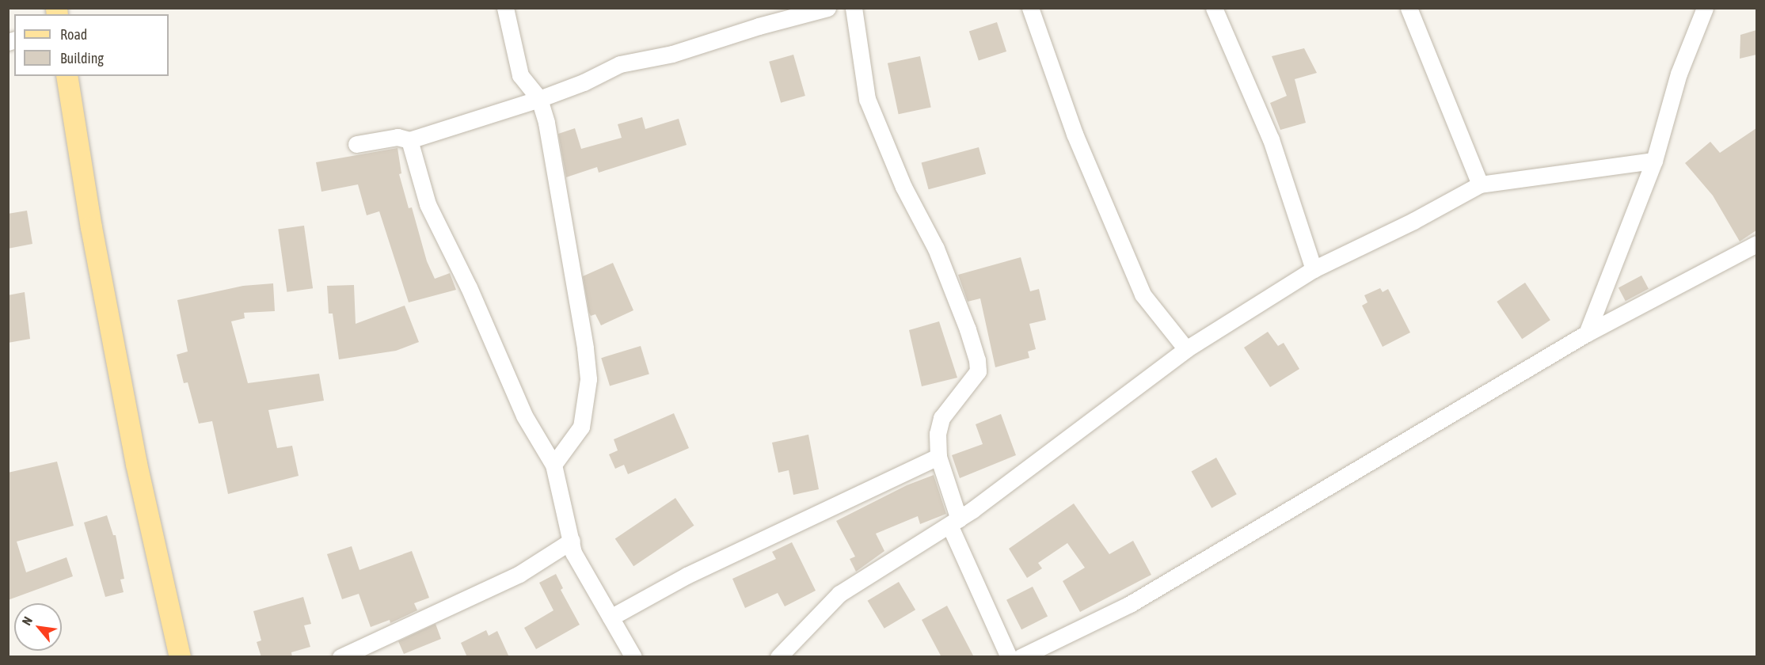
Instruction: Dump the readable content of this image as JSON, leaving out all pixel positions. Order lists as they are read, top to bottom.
{
  "legend": ["Road", "Building"],
  "north": "top left"
}
